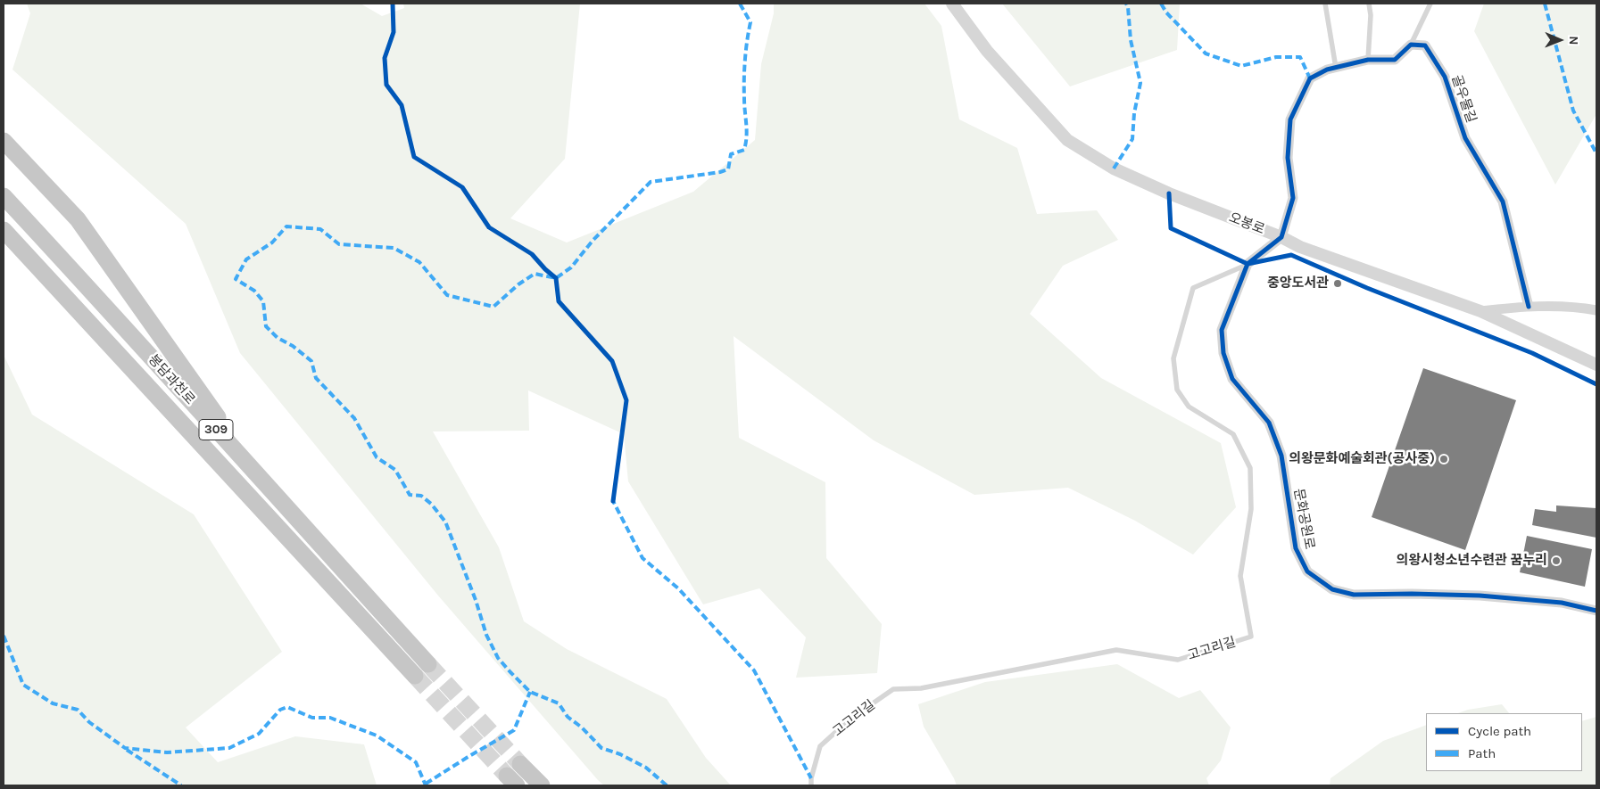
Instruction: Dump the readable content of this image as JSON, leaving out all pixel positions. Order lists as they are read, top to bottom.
{
  "streets": {
    "highway": ["봉담과천로", "309"],
    "street": ["골우물길", "오봉로", "문화공원로"],
    "lane": ["고고리길"]
  },
  "crossings": [
    ["문화공원로", "고고리길"]
  ],
  "places": ["중앙도서관", "의왕문화예술회관(공사중)", "의왕시청소년수련관 꿈누리"],
  "legend": ["Cycle path", "Path"],
  "north": "right"
}
